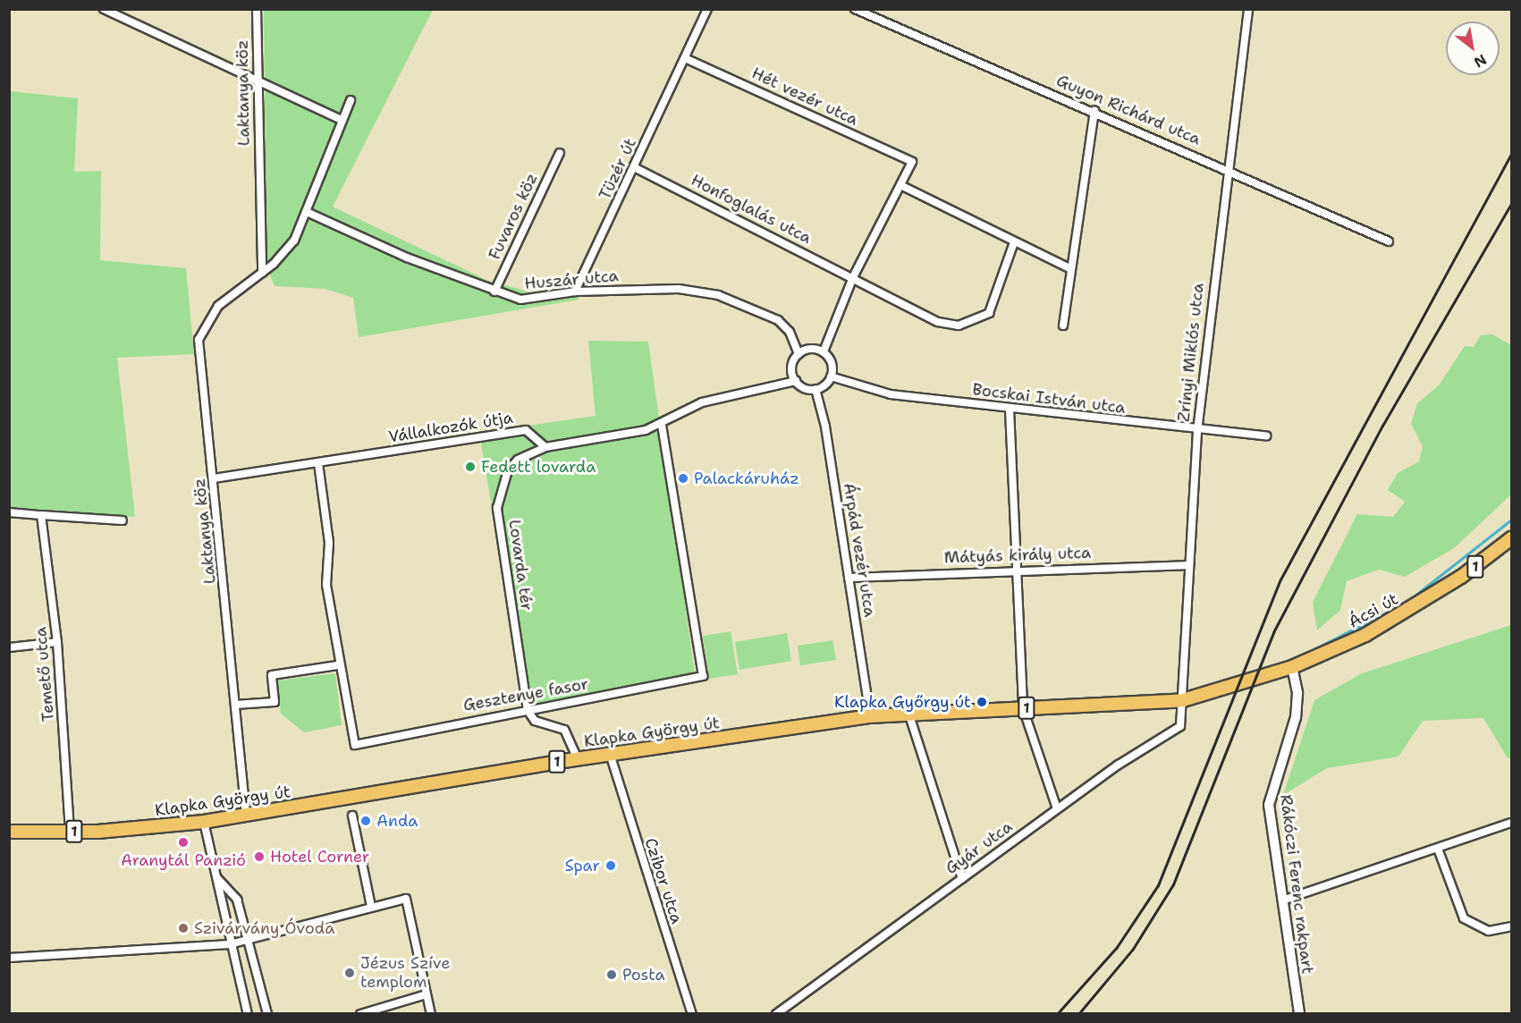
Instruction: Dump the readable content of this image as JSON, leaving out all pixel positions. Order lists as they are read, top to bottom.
{
  "streets": {
    "main road": ["1", "Ácsi út", "Klapka György út"],
    "street": [
      "Laktanya köz",
      "Hét vezér utca",
      "Guyon Richárd utca",
      "Tüzér út",
      "Honfoglalás utca",
      "Fuvaros köz",
      "Huszár utca",
      "Zrínyi Miklós utca",
      "Bocskai István utca",
      "Vállalkozók útja",
      "Árpád vezér utca",
      "Mátyás király utca",
      "Lovarda tér",
      "Temető utca",
      "Gesztenye fasor",
      "Gyár utca",
      "Czibor utca",
      "Rákóczi Ferenc rakpart"
    ]
  },
  "crossings": [
    ["Laktanya köz", "Huszár utca"],
    ["Laktanya köz", "Vállalkozók útja"],
    ["Laktanya köz", "Klapka György út"],
    ["Hét vezér utca", "Tüzér út"],
    ["Guyon Richárd utca", "Zrínyi Miklós utca"],
    ["Tüzér út", "Honfoglalás utca"],
    ["Tüzér út", "Huszár utca"],
    ["Fuvaros köz", "Huszár utca"],
    ["Huszár utca", "Bocskai István utca"],
    ["Huszár utca", "Árpád vezér utca"],
    ["Zrínyi Miklós utca", "Bocskai István utca"],
    ["Zrínyi Miklós utca", "Mátyás király utca"],
    ["Zrínyi Miklós utca", "Klapka György út"],
    ["Zrínyi Miklós utca", "Gyár utca"],
    ["Bocskai István utca", "Árpád vezér utca"],
    ["Vállalkozók útja", "Lovarda tér"],
    ["Árpád vezér utca", "Mátyás király utca"],
    ["Árpád vezér utca", "Klapka György út"],
    ["Lovarda tér", "Gesztenye fasor"],
    ["Ácsi út", "Klapka György út"],
    ["Ácsi út", "Rákóczi Ferenc rakpart"],
    ["Temető utca", "Klapka György út"],
    ["Klapka György út", "Gyár utca"],
    ["Klapka György út", "Czibor utca"]
  ],
  "places": [
    "Fedett lovarda",
    "Palackáruház",
    "Klapka Győrgy út",
    "Anda",
    "Aranytál Panzió",
    "Hotel Corner",
    "Spar",
    "Szivárvány Óvoda",
    "Jézus Szíve templom",
    "Posta"
  ],
  "north": "bottom right"
}
